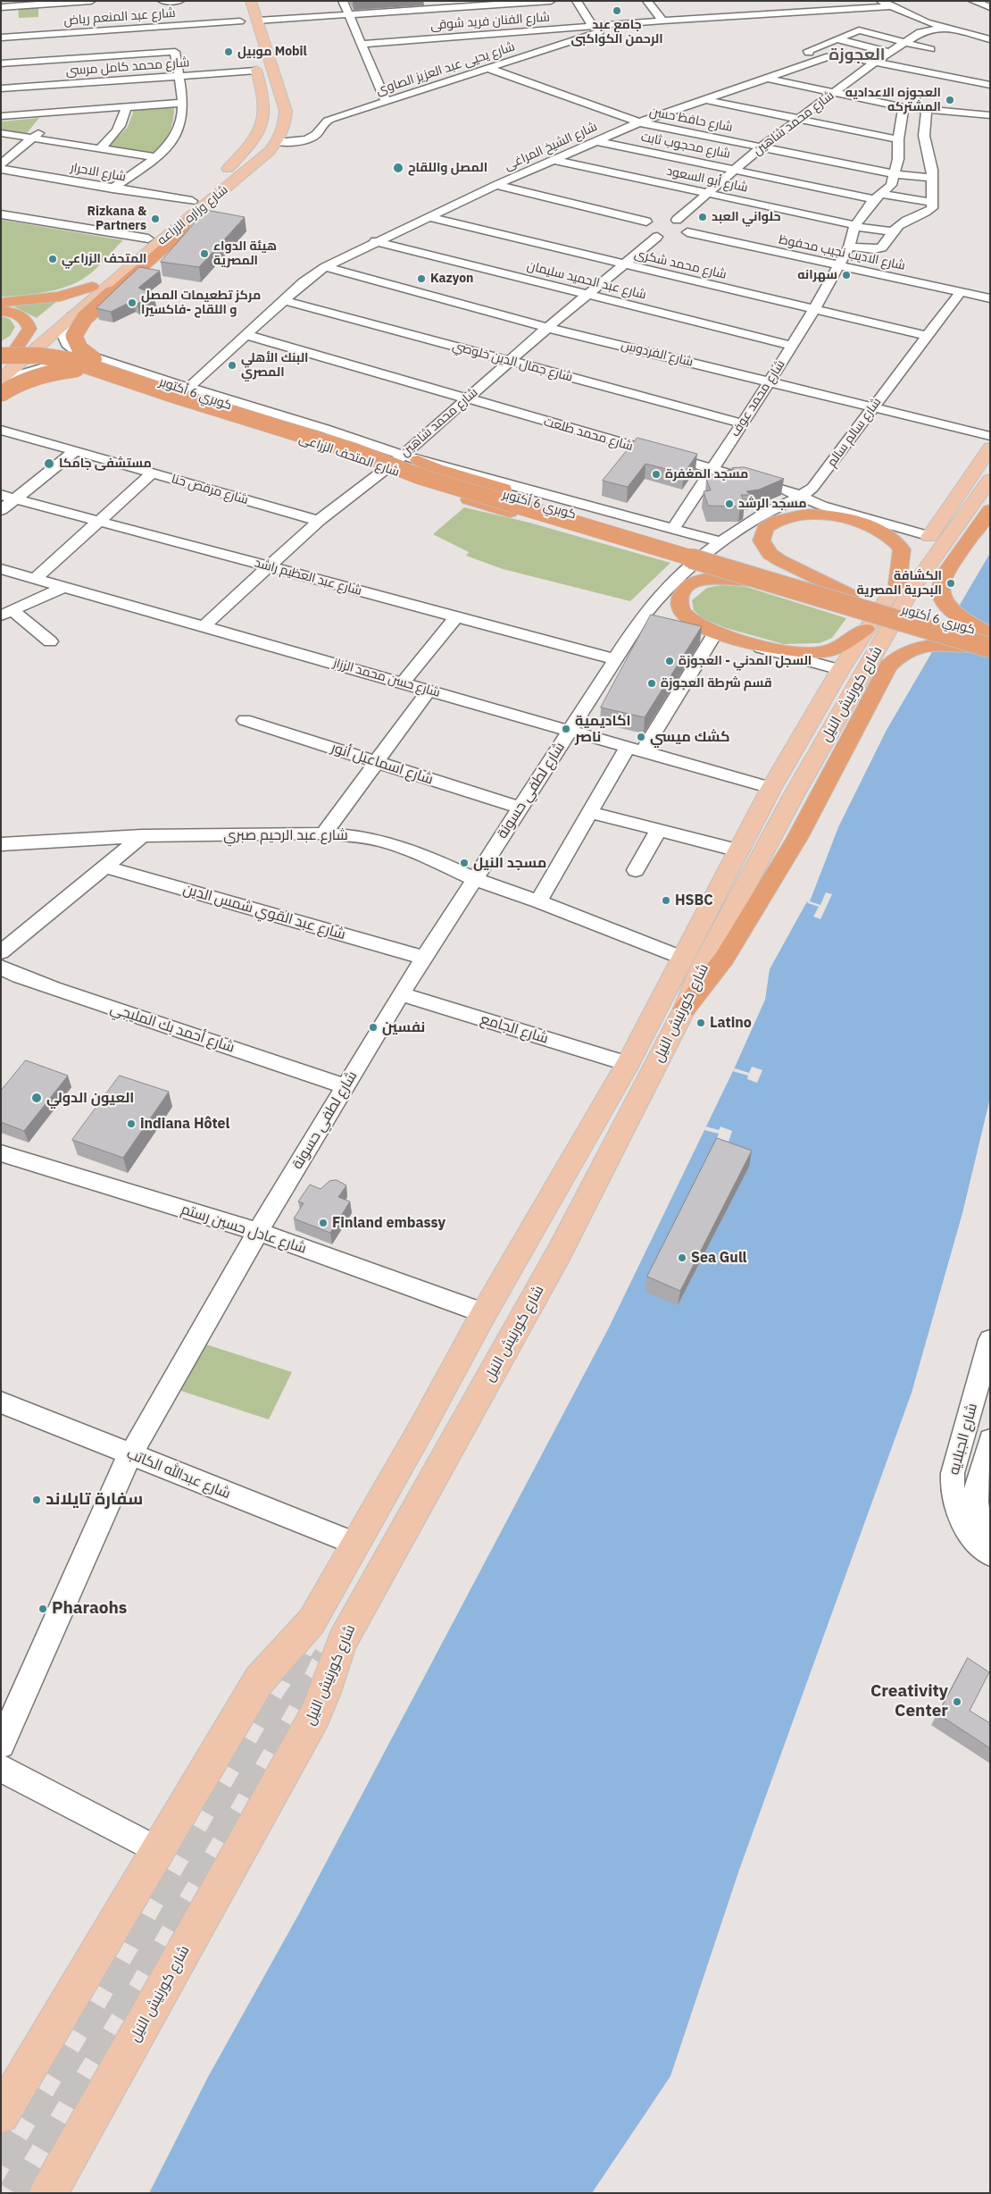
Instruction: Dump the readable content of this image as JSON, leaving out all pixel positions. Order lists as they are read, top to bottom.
{
  "streets": {
    "highway": ["كوبري 6 أكتوبر"],
    "main road": ["شارع وزاره الزراعه", "شارع كورنيش النيل"],
    "street": [
      "شارع عبد المنعم رياض",
      "شارع الفنان فريد شوقى",
      "شارع محمد كامل مرسى",
      "شارع يحيى عبد العزيز الصاوى",
      "شارع حافظ حسن",
      "شارع محمد شاهين",
      "شارع محجوب ثابت",
      "شارع الشيخ المراغى",
      "شارع الاحرار",
      "شارع أبو السعود",
      "شارع الاديب نجيب محفوظ",
      "شارع محمد شكرى",
      "شارع عبد الحميد سليمان",
      "شارع الفردوس",
      "شارع جمال الدين خلوصي",
      "شارع محمد عوف",
      "شارع سالم سالم",
      "شارع محمد طلعت",
      "شارع المتحف الزراعى",
      "شارع مرقص حنا",
      "شارع عبد العظيم راشد",
      "شارع حسن محمد الرزاز",
      "شارع اسماعيل أنور",
      "شارع لطفي حسونة",
      "شارع عبد الرحيم صبري",
      "شارع عبد القوي شمس الدين",
      "شارع أحمد بك المليجي",
      "شارع الجامع",
      "شارع عادل حسين رستم",
      "شارع الجبلايه",
      "شارع عبدالله الكاتب"
    ]
  },
  "crossings": [
    ["شارع عبد المنعم رياض", "شارع محمد كامل مرسى"],
    ["شارع الفنان فريد شوقى", "شارع يحيى عبد العزيز الصاوى"],
    ["شارع محمد كامل مرسى", "شارع وزاره الزراعه"],
    ["شارع يحيى عبد العزيز الصاوى", "شارع حافظ حسن"],
    ["شارع يحيى عبد العزيز الصاوى", "شارع وزاره الزراعه"],
    ["شارع حافظ حسن", "شارع محمد شاهين"],
    ["شارع حافظ حسن", "شارع الشيخ المراغى"],
    ["شارع محمد شاهين", "شارع محجوب ثابت"],
    ["شارع محمد شاهين", "شارع أبو السعود"],
    ["شارع محمد شاهين", "شارع الاديب نجيب محفوظ"],
    ["شارع محمد شاهين", "شارع محمد شكرى"],
    ["شارع محمد شاهين", "شارع عبد الحميد سليمان"],
    ["شارع محمد شاهين", "شارع الفردوس"],
    ["شارع محمد شاهين", "شارع جمال الدين خلوصي"],
    ["شارع محمد شاهين", "شارع محمد طلعت"],
    ["شارع محمد شاهين", "شارع المتحف الزراعى"],
    ["شارع محمد شاهين", "شارع مرقص حنا"],
    ["شارع محمد شاهين", "شارع عبد العظيم راشد"],
    ["شارع محمد شاهين", "شارع حسن محمد الرزاز"],
    ["شارع محجوب ثابت", "شارع الشيخ المراغى"],
    ["شارع الشيخ المراغى", "شارع أبو السعود"],
    ["شارع الشيخ المراغى", "شارع محمد شكرى"],
    ["شارع الشيخ المراغى", "شارع عبد الحميد سليمان"],
    ["شارع الشيخ المراغى", "شارع الفردوس"],
    ["شارع الشيخ المراغى", "شارع جمال الدين خلوصي"],
    ["شارع الشيخ المراغى", "شارع محمد طلعت"],
    ["شارع الشيخ المراغى", "شارع المتحف الزراعى"],
    ["شارع الاحرار", "شارع وزاره الزراعه"],
    ["شارع أبو السعود", "شارع محمد عوف"],
    ["شارع وزاره الزراعه", "شارع المتحف الزراعى"],
    ["شارع الاديب نجيب محفوظ", "شارع محمد عوف"],
    ["شارع الاديب نجيب محفوظ", "شارع سالم سالم"],
    ["شارع محمد شكرى", "شارع محمد عوف"],
    ["شارع محمد شكرى", "شارع سالم سالم"],
    ["شارع عبد الحميد سليمان", "شارع محمد عوف"],
    ["شارع الفردوس", "شارع محمد عوف"],
    ["شارع الفردوس", "شارع سالم سالم"],
    ["شارع جمال الدين خلوصي", "شارع محمد عوف"],
    ["كوبري 6 أكتوبر", "شارع المتحف الزراعى"],
    ["شارع محمد عوف", "شارع محمد طلعت"],
    ["شارع محمد عوف", "شارع المتحف الزراعى"],
    ["شارع سالم سالم", "شارع محمد طلعت"],
    ["شارع سالم سالم", "شارع المتحف الزراعى"],
    ["شارع سالم سالم", "شارع لطفي حسونة"],
    ["شارع محمد طلعت", "شارع كورنيش النيل"],
    ["شارع المتحف الزراعى", "شارع لطفي حسونة"],
    ["شارع عبد العظيم راشد", "شارع لطفي حسونة"],
    ["شارع حسن محمد الرزاز", "شارع كورنيش النيل"],
    ["شارع حسن محمد الرزاز", "شارع لطفي حسونة"],
    ["شارع كورنيش النيل", "شارع عبد الرحيم صبري"],
    ["شارع كورنيش النيل", "شارع الجامع"],
    ["شارع كورنيش النيل", "شارع عادل حسين رستم"],
    ["شارع كورنيش النيل", "شارع عبدالله الكاتب"],
    ["شارع اسماعيل أنور", "شارع لطفي حسونة"],
    ["شارع لطفي حسونة", "شارع عبد الرحيم صبري"],
    ["شارع لطفي حسونة", "شارع عبد القوي شمس الدين"],
    ["شارع لطفي حسونة", "شارع أحمد بك المليجي"],
    ["شارع لطفي حسونة", "شارع الجامع"],
    ["شارع لطفي حسونة", "شارع عادل حسين رستم"],
    ["شارع لطفي حسونة", "شارع عبدالله الكاتب"]
  ],
  "districts": ["العجوزة"],
  "places": [
    "جامع عبد الرحمن الكواكبى",
    "موبيل Mobil",
    "العجوزه الاعداديه المشتركه",
    "المصل واللقاح",
    "حلواني العبد",
    "Rizkana & Partners",
    "هيئة الدواء المصرية",
    "المتحف الزراعي",
    "سهرانه",
    "Kazyon",
    "مركز تطعيمات المصل و اللقاح -فاكسيرا",
    "البنك الأهلي المصري",
    "مستشفى جامكا",
    "مسجد المغفرة",
    "مسجد الرشد",
    "الكشافة البحرية المصرية",
    "السجل المدني - العجوزة",
    "قسم شرطة العجوزة",
    "اكاديمية ناصر",
    "كشك ميسي",
    "مسجد النيل",
    "HSBC",
    "Latino",
    "نفسين",
    "العيون الدولي",
    "indiana Hôtel",
    "Finland embassy",
    "Sea Gull",
    "سفارة تايلاند",
    "Pharaohs",
    "Creativity Center"
  ]
}
